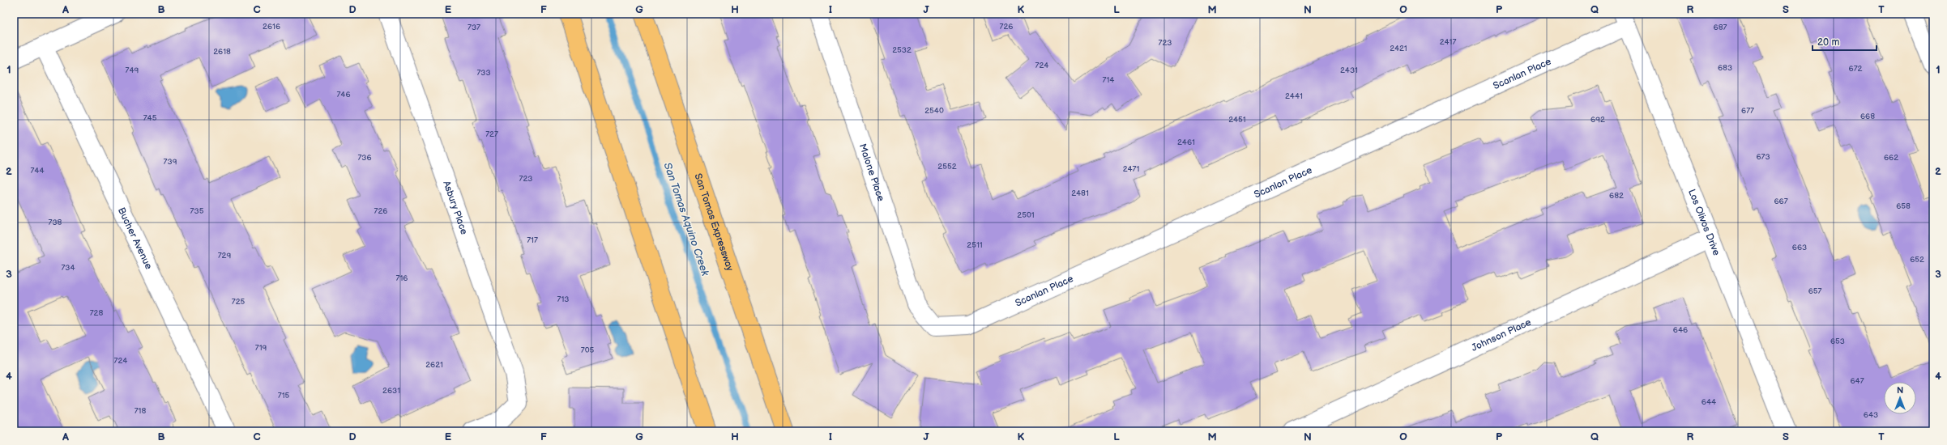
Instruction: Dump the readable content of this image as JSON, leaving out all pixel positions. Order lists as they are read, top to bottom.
{
  "streets": {
    "highway": ["San Tomas Expressway"],
    "street": [
      "Scanlan Place",
      "Malone Place",
      "Asbury Place",
      "Los Olivos Drive",
      "Bucher Avenue",
      "Johnson Place"
    ]
  },
  "crossings": [
    ["Scanlan Place", "Malone Place"],
    ["Scanlan Place", "Los Olivos Drive"],
    ["Los Olivos Drive", "Johnson Place"]
  ],
  "water": ["San Tomas Aquino Creek"],
  "house_numbers": [
    "2616",
    "726",
    "737",
    "687",
    "2417",
    "723",
    "2421",
    "2532",
    "2618",
    "724",
    "683",
    "672",
    "749",
    "2431",
    "733",
    "714",
    "746",
    "2441",
    "2540",
    "677",
    "668",
    "745",
    "2451",
    "692",
    "727",
    "2461",
    "673",
    "736",
    "662",
    "739",
    "2552",
    "2471",
    "744",
    "723",
    "2481",
    "682",
    "667",
    "658",
    "735",
    "726",
    "2501",
    "738",
    "717",
    "2511",
    "663",
    "729",
    "652",
    "734",
    "716",
    "657",
    "713",
    "725",
    "728",
    "646",
    "653",
    "719",
    "705",
    "724",
    "2621",
    "647",
    "2631",
    "715",
    "644",
    "718",
    "643"
  ],
  "scale_bar": "20 m",
  "north": "top",
  "grid": {
    "columns": [
      "A",
      "B",
      "C",
      "D",
      "E",
      "F",
      "G",
      "H",
      "I",
      "J",
      "K",
      "L",
      "M",
      "N",
      "O",
      "P",
      "Q",
      "R",
      "S",
      "T"
    ],
    "rows": [
      "1",
      "2",
      "3",
      "4"
    ]
  }
}
